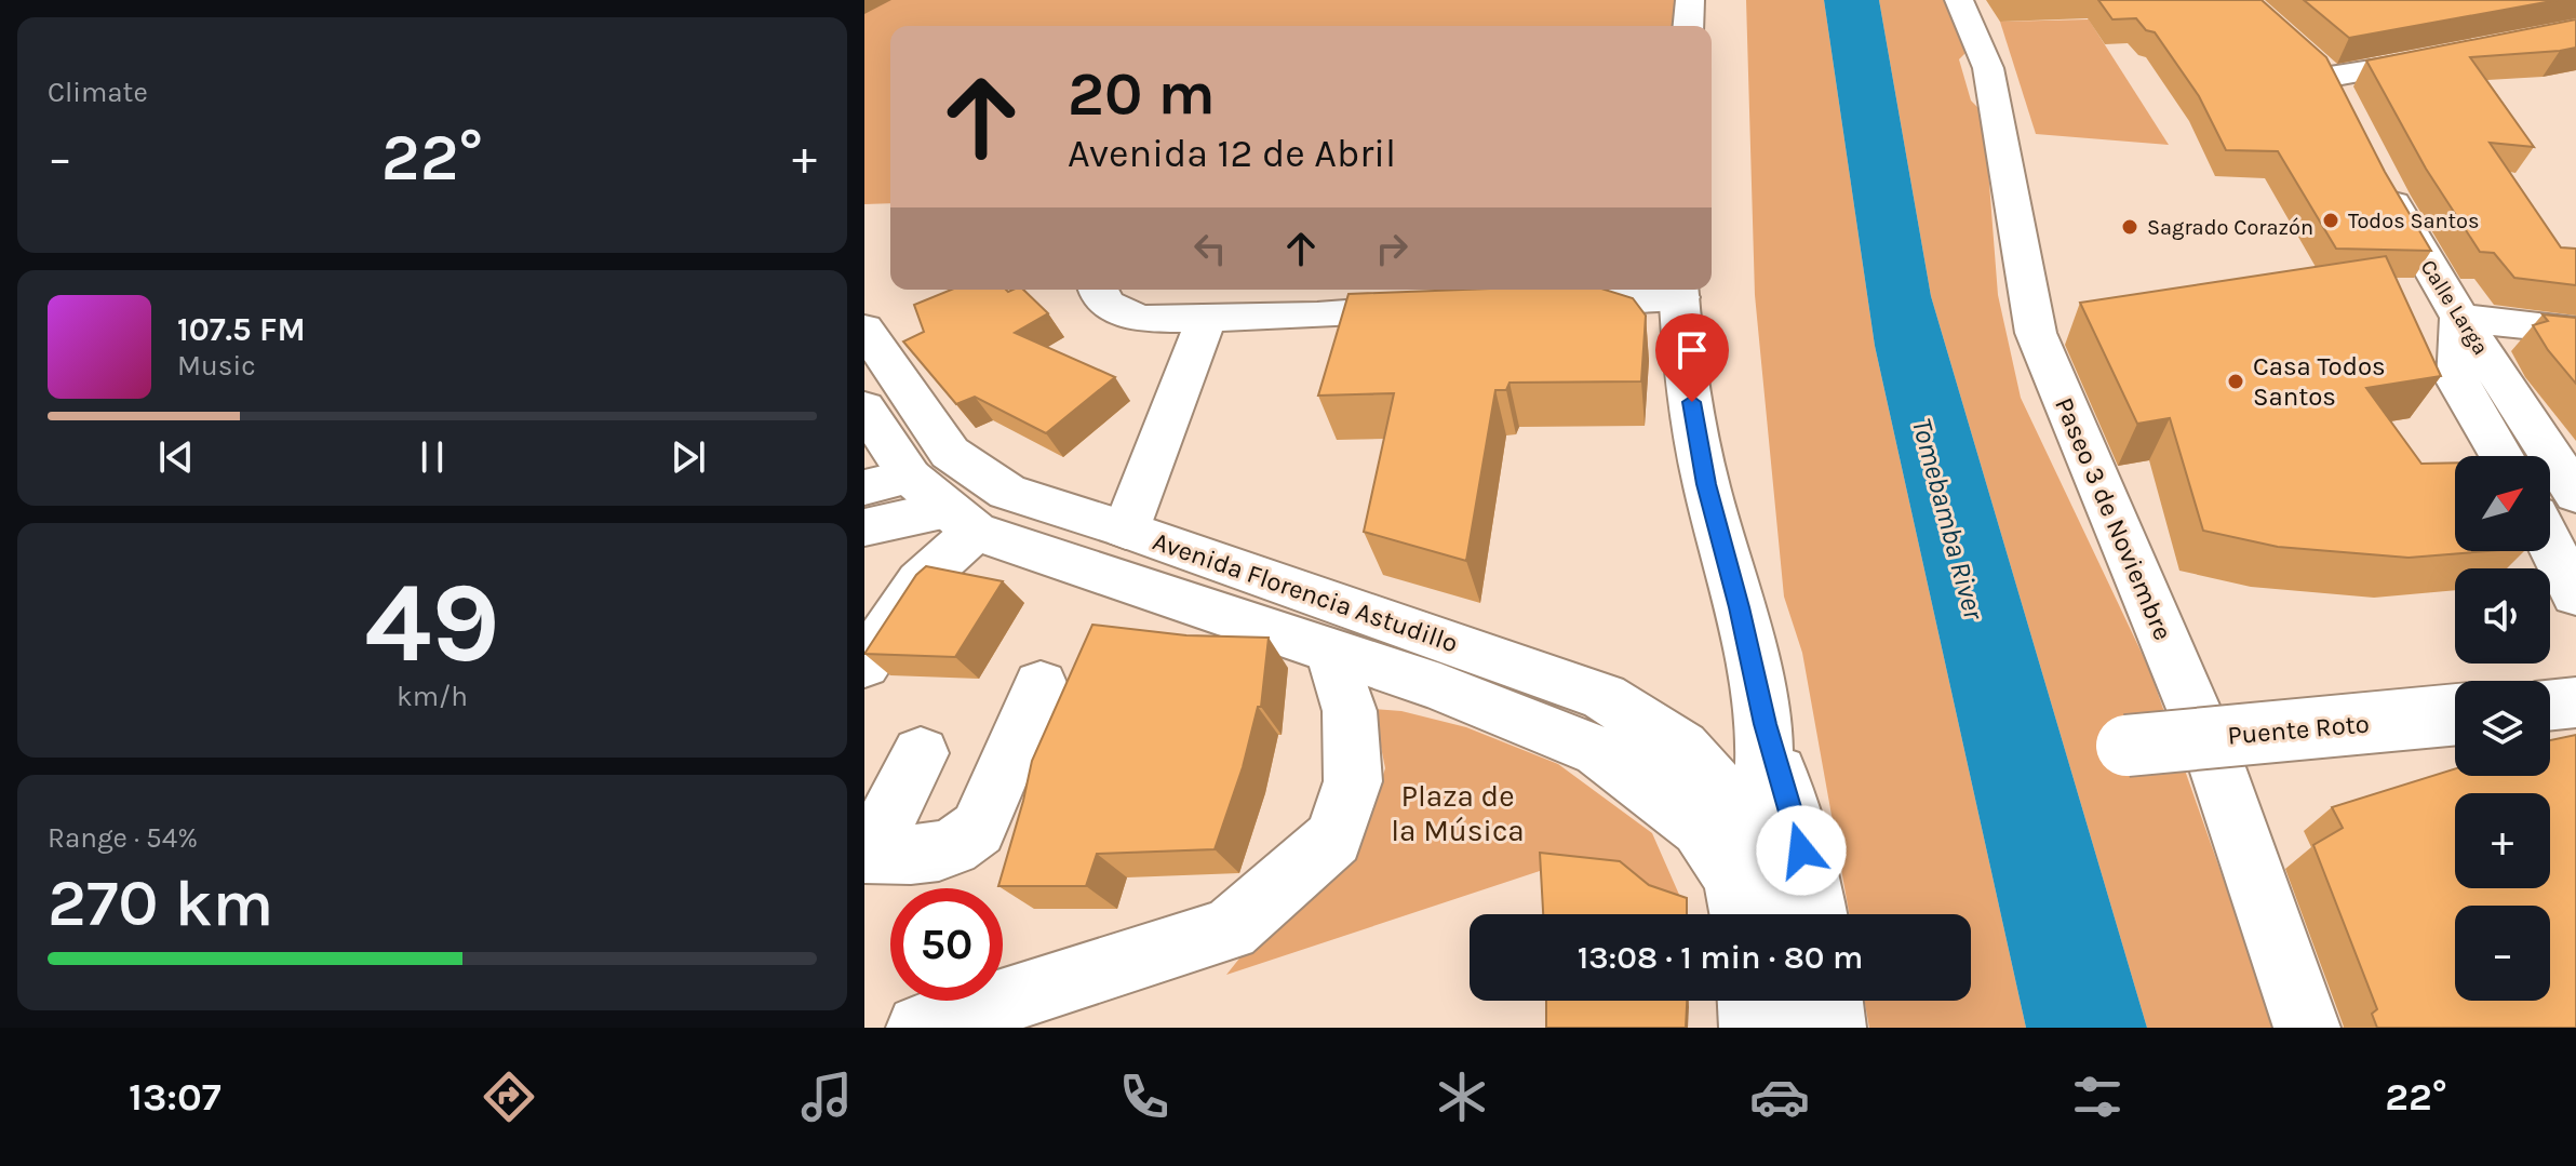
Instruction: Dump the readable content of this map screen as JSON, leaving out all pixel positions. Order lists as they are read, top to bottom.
{
  "streets": {
    "street": [
      "Calle Larga",
      "Paseo 3 de Noviembre",
      "Avenida Florencia Astudillo",
      "Puente Roto"
    ]
  },
  "water": ["Tomebamba River"],
  "parks": ["Plaza de la Música"],
  "places": ["Todos Santos", "Sagrado Corazón", "Casa Todos Santos"],
  "north": "top right",
  "page": {
    "tile": [
      "Climate",
      ["49", "km/h"],
      ["Range · 54%", "270 km"]
    ],
    "turn": ["20 m", "Avenida 12 de Abril"],
    "heat": ["−", "22°", "+"],
    "song": ["107.5 FM", "Music"],
    "map_buttons": ["+", "−"],
    "limit": "50",
    "trip": "13:08 · 1 min · 80 m",
    "tabs": ["13:07", "22°"]
  }
}
